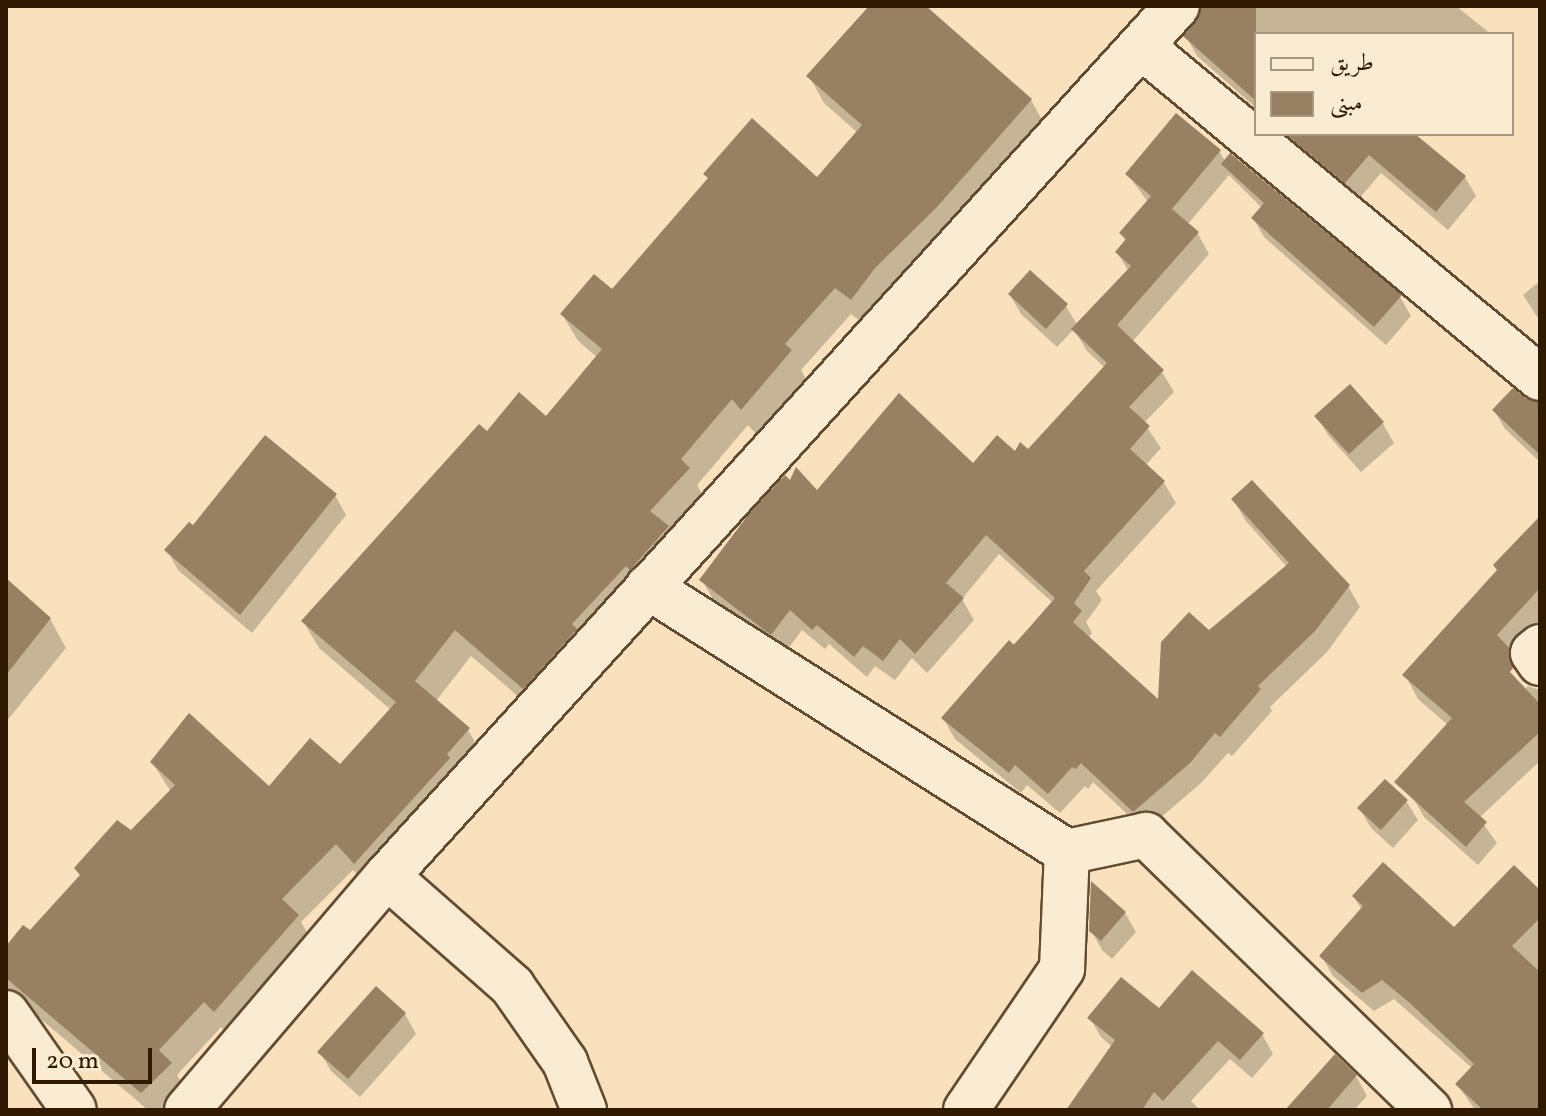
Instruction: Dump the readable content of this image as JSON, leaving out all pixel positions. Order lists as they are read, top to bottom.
{
  "legend": ["طريق", "مبنى"],
  "scale_bar": "20 m"
}
